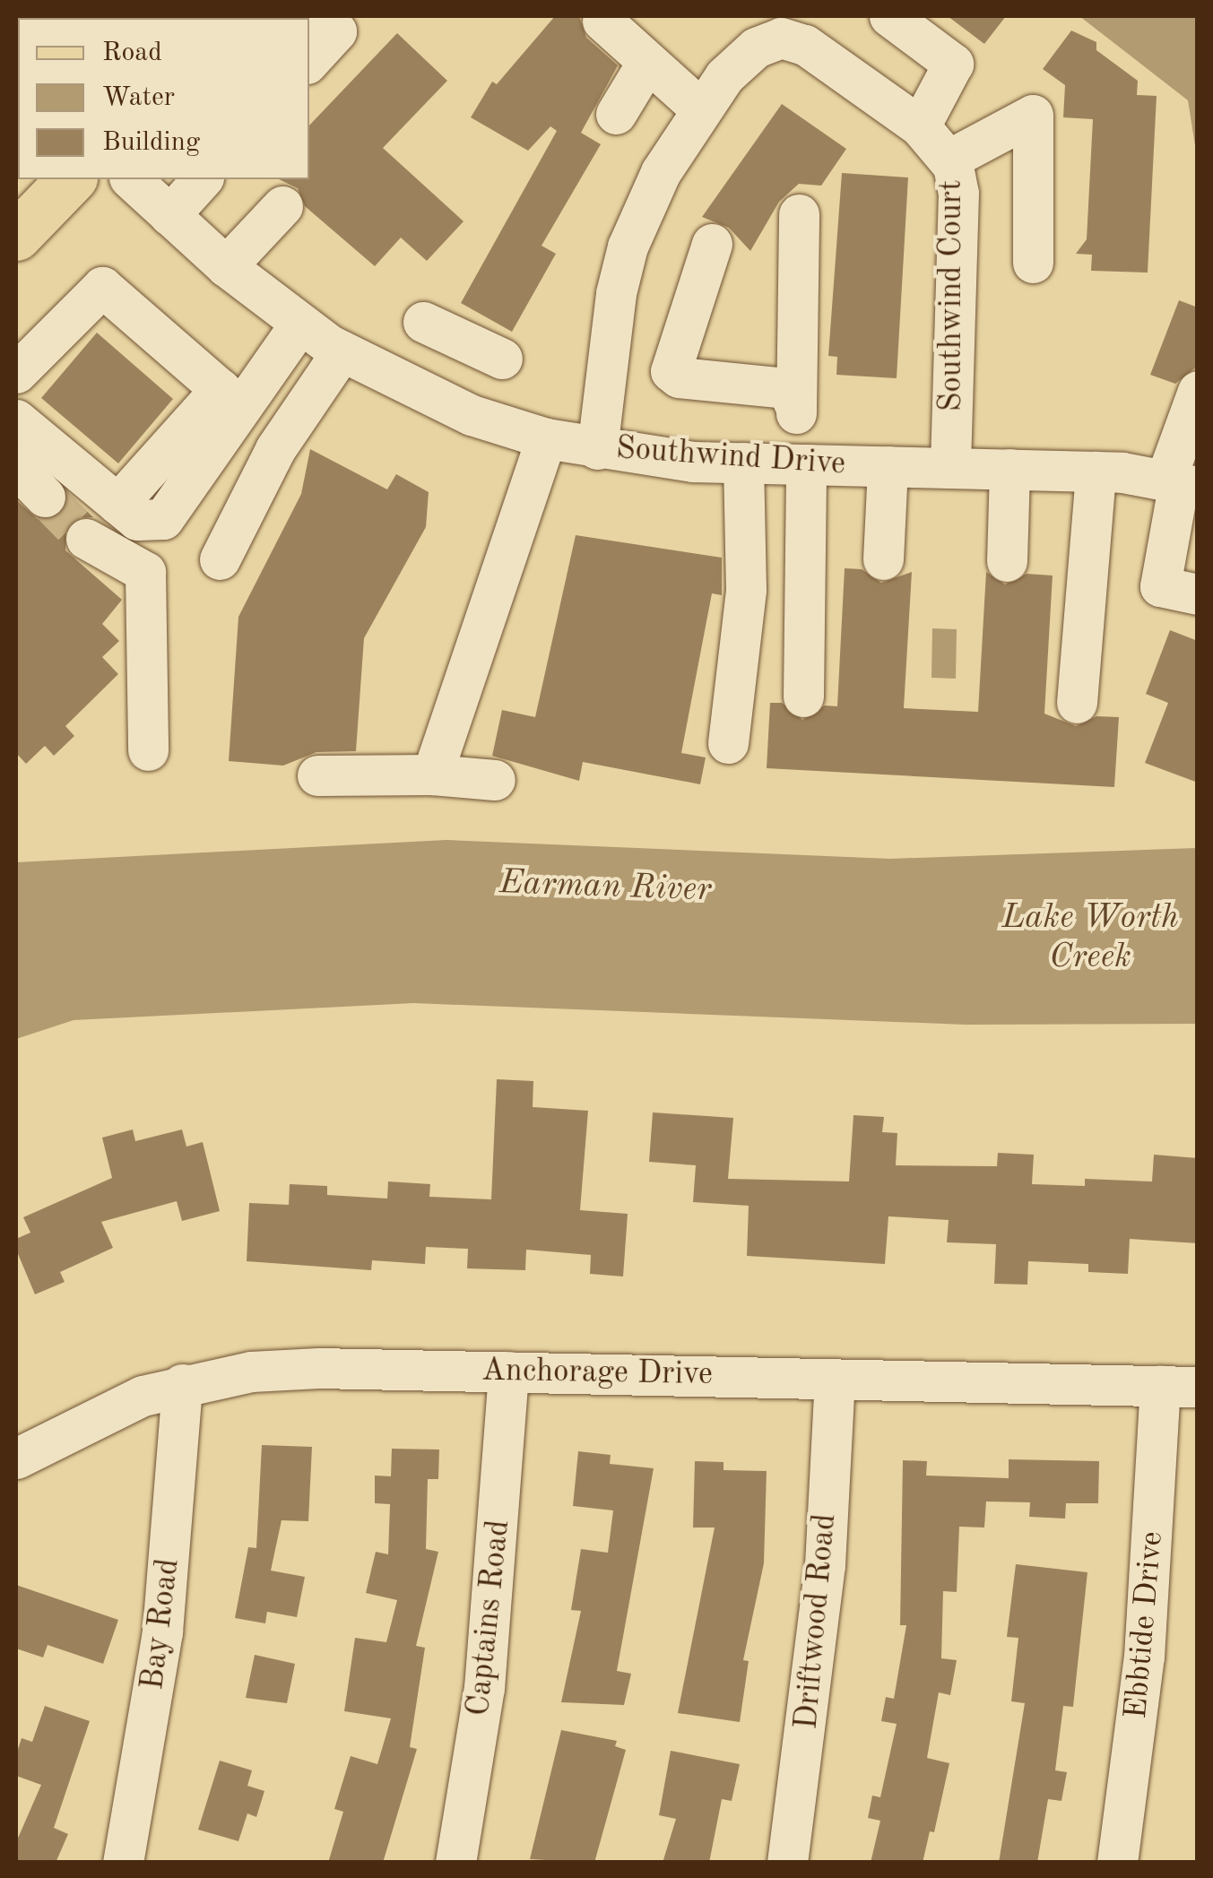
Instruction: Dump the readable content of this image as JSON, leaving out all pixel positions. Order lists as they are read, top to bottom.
{
  "streets": {
    "street": [
      "Southwind Court",
      "Southwind Drive",
      "Anchorage Drive",
      "Captains Road",
      "Driftwood Road",
      "Bay Road",
      "Ebbtide Drive"
    ]
  },
  "crossings": [
    ["Southwind Court", "Southwind Drive"],
    ["Anchorage Drive", "Captains Road"],
    ["Anchorage Drive", "Driftwood Road"],
    ["Anchorage Drive", "Bay Road"],
    ["Anchorage Drive", "Ebbtide Drive"]
  ],
  "water": ["Earman River", "Lake Worth Creek"],
  "legend": ["Road", "Water", "Building"]
}
